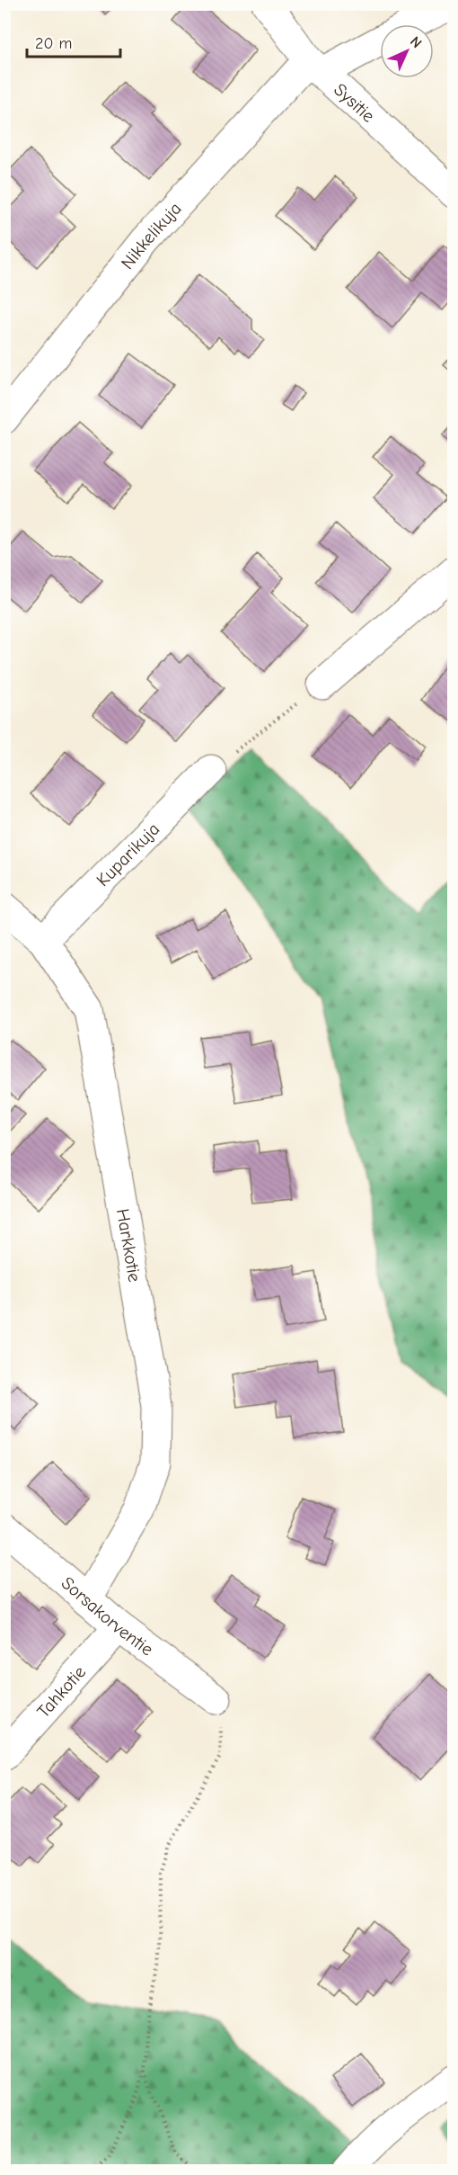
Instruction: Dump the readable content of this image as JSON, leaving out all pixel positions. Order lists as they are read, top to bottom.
{
  "streets": {
    "street": [
      "Sysitie",
      "Nikkelikuja",
      "Kuparikuja",
      "Harkkotie",
      "Sorsakorventie",
      "Tahkotie"
    ]
  },
  "crossings": [
    ["Sysitie", "Nikkelikuja"],
    ["Kuparikuja", "Harkkotie"],
    ["Harkkotie", "Sorsakorventie"],
    ["Sorsakorventie", "Tahkotie"]
  ],
  "scale_bar": "20 m",
  "north": "top right"
}
